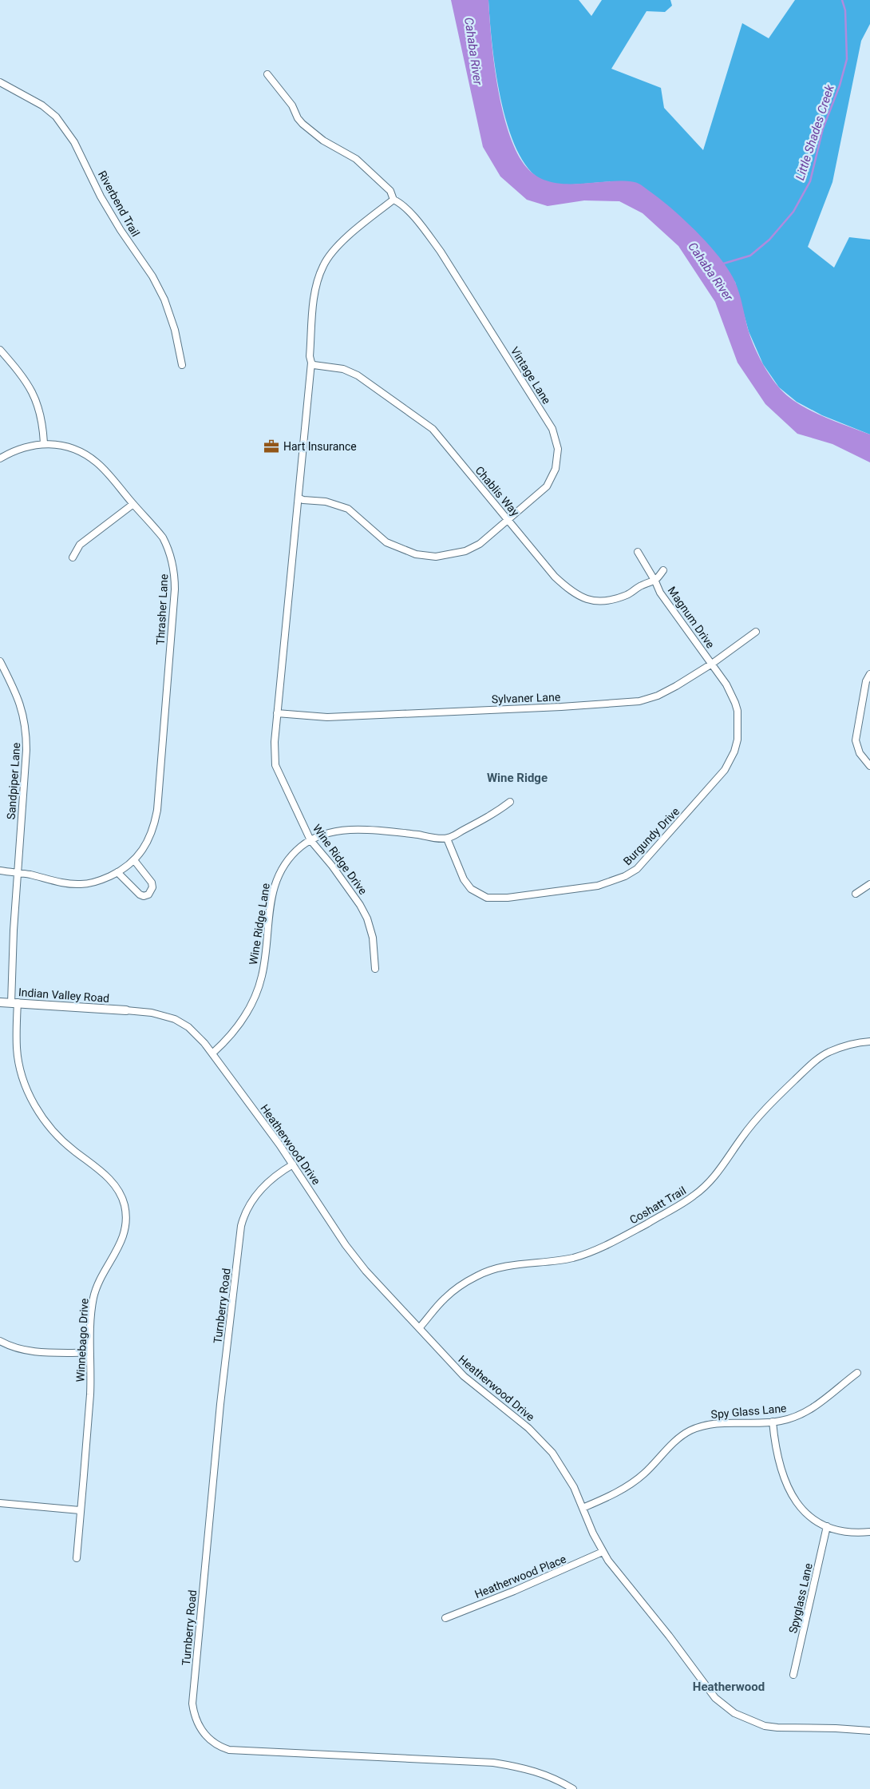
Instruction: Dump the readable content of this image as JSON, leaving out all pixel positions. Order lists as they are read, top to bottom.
{
  "streets": {
    "street": [
      "Riverbend Trail",
      "Vintage Lane",
      "Chablis Way",
      "Thrasher Lane",
      "Magnum Drive",
      "Sylvaner Lane",
      "Sandpiper Lane",
      "Burgundy Drive",
      "Wine Ridge Drive",
      "Wine Ridge Lane",
      "Indian Valley Road",
      "Heatherwood Drive",
      "Coshatt Trail",
      "Turnberry Road",
      "Winnebago Drive",
      "Spy Glass Lane",
      "Heatherwood Place",
      "Spyglass Lane"
    ]
  },
  "crossings": [
    ["Vintage Lane", "Chablis Way"],
    ["Vintage Lane", "Wine Ridge Drive"],
    ["Chablis Way", "Magnum Drive"],
    ["Chablis Way", "Wine Ridge Drive"],
    ["Thrasher Lane", "Sandpiper Lane"],
    ["Magnum Drive", "Sylvaner Lane"],
    ["Magnum Drive", "Burgundy Drive"],
    ["Sylvaner Lane", "Burgundy Drive"],
    ["Sylvaner Lane", "Wine Ridge Drive"],
    ["Sandpiper Lane", "Indian Valley Road"],
    ["Sandpiper Lane", "Winnebago Drive"],
    ["Burgundy Drive", "Wine Ridge Lane"],
    ["Wine Ridge Drive", "Wine Ridge Lane"],
    ["Wine Ridge Lane", "Heatherwood Drive"],
    ["Indian Valley Road", "Heatherwood Drive"],
    ["Indian Valley Road", "Winnebago Drive"],
    ["Heatherwood Drive", "Coshatt Trail"],
    ["Heatherwood Drive", "Turnberry Road"],
    ["Heatherwood Drive", "Spy Glass Lane"],
    ["Heatherwood Drive", "Heatherwood Place"]
  ],
  "districts": ["Wine Ridge", "Heatherwood"],
  "water": ["Cahaba River", "Little Shades Creek"],
  "places": {
    "office": ["Hart Insurance"]
  }
}
